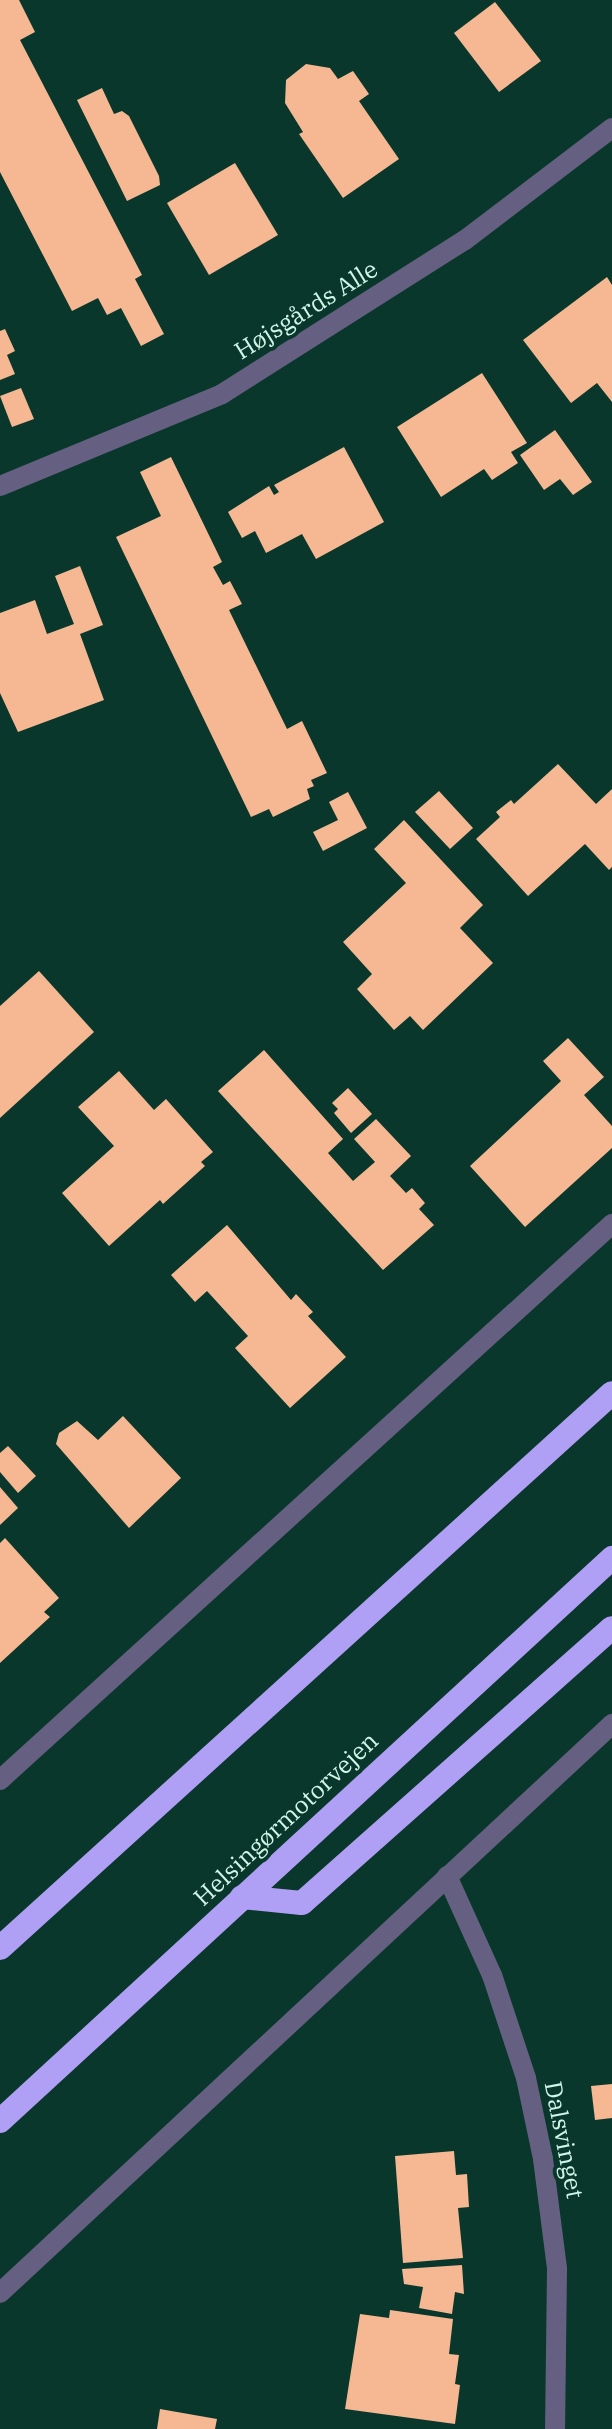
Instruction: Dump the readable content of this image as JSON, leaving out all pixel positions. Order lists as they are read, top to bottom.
{
  "streets": {
    "highway": ["Helsingørmotorvejen"],
    "street": ["Højsgårds Alle", "Dalsvinget"]
  }
}
